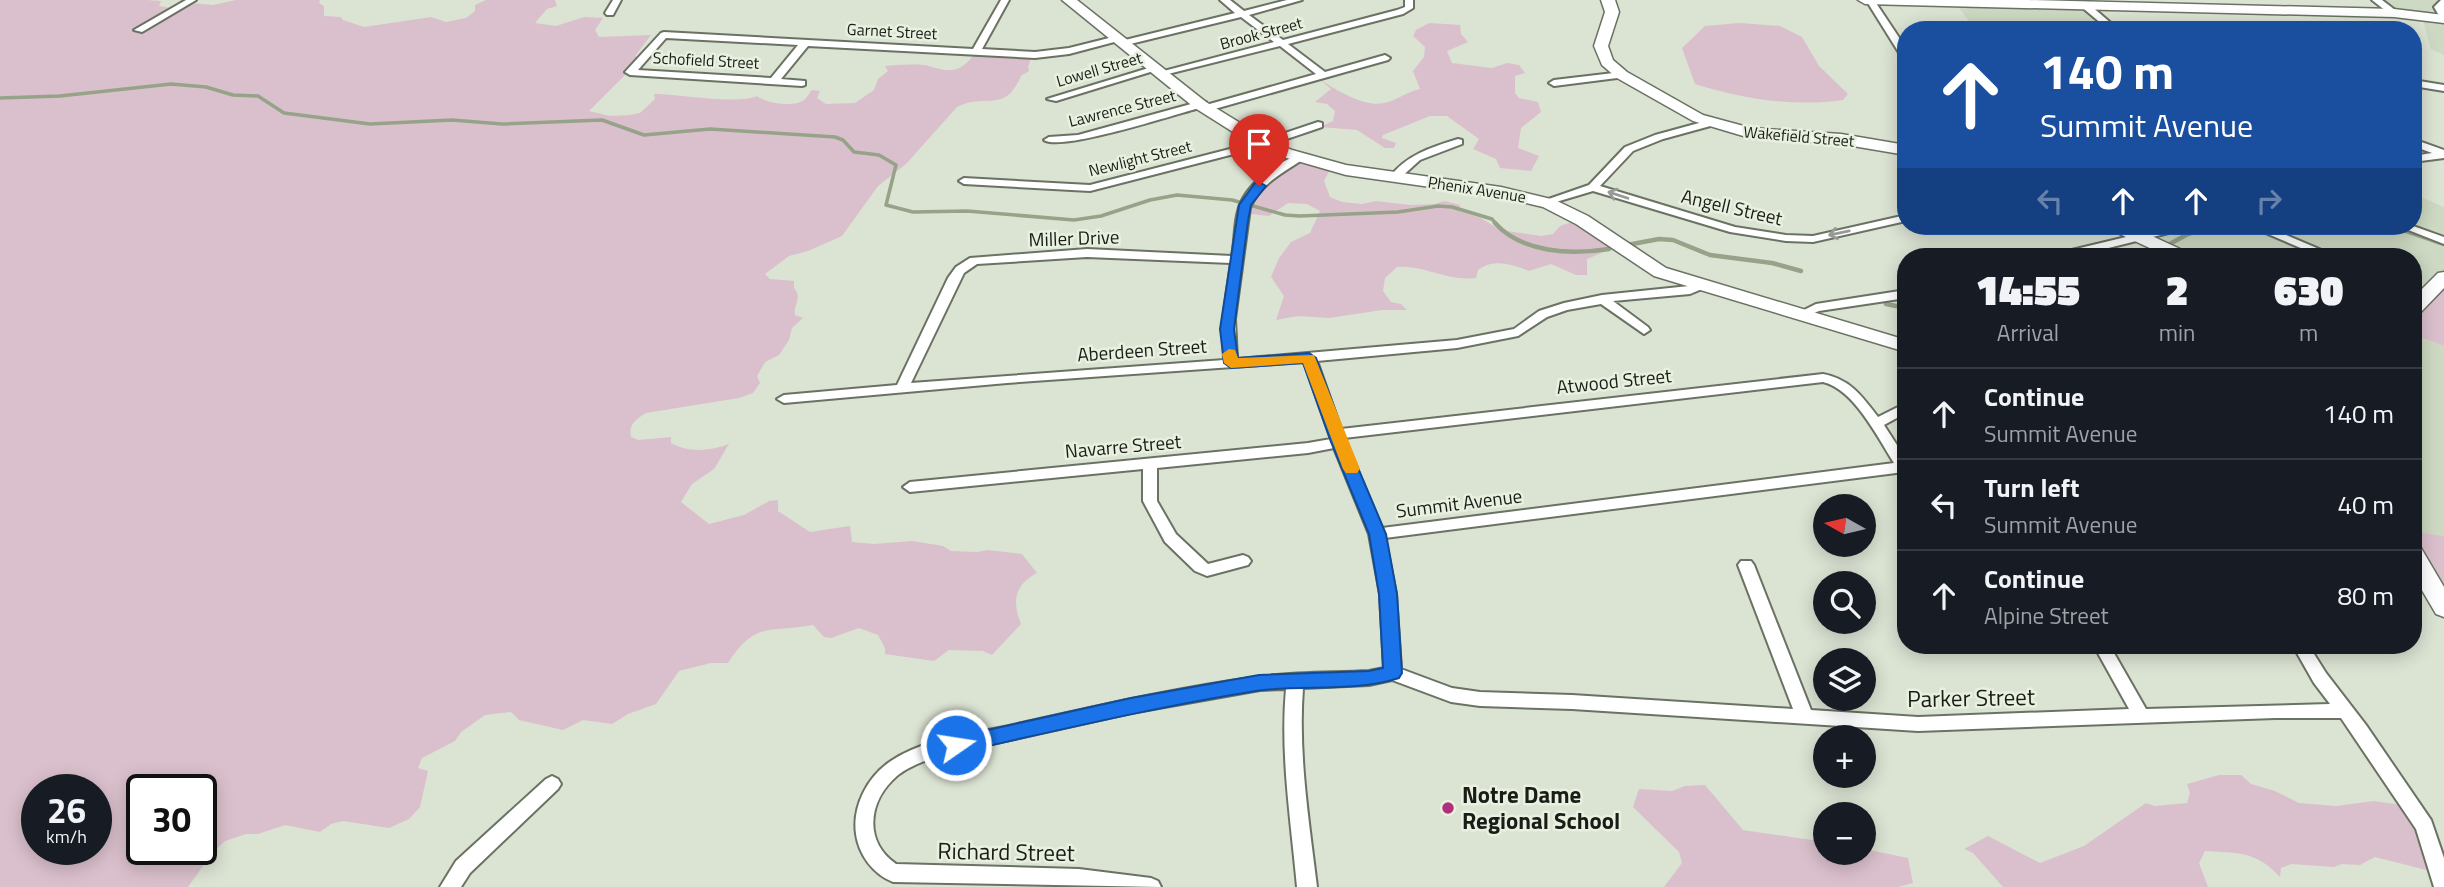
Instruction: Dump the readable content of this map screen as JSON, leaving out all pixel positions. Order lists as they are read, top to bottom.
{
  "streets": {
    "street": [
      "Garnet Street",
      "Brook Street",
      "Schofield Street",
      "Lowell Street",
      "Lawrence Street",
      "Wakefield Street",
      "Newlight Street",
      "Phenix Avenue",
      "Angell Street",
      "Miller Drive",
      "Aberdeen Street",
      "Atwood Street",
      "Navarre Street",
      "Summit Avenue",
      "Parker Street",
      "Richard Street"
    ]
  },
  "crossings": [
    ["Garnet Street", "Schofield Street"],
    ["Garnet Street", "Phenix Avenue"],
    ["Brook Street", "Lowell Street"],
    ["Brook Street", "Phenix Avenue"],
    ["Lowell Street", "Phenix Avenue"],
    ["Lawrence Street", "Phenix Avenue"],
    ["Newlight Street", "Phenix Avenue"],
    ["Phenix Avenue", "Aberdeen Street"],
    ["Miller Drive", "Aberdeen Street"],
    ["Atwood Street", "Navarre Street"],
    ["Atwood Street", "Summit Avenue"],
    ["Summit Avenue", "Parker Street"]
  ],
  "places": ["Notre Dame Regional School"],
  "north": "left",
  "page": {
    "turn": ["140 m", "Summit Avenue"],
    "eta": [
      "14:55",
      "Arrival",
      "2",
      "min",
      "630",
      "m"
    ],
    "list": [
      {
        "name": "Continue",
        "note": "Summit Avenue",
        "value": "140 m"
      },
      {
        "name": "Turn left",
        "note": "Summit Avenue",
        "value": "40 m"
      },
      {
        "name": "Continue",
        "note": "Alpine Street",
        "value": "80 m"
      }
    ],
    "map_buttons": ["+", "−"],
    "speed": "26 km/h",
    "limit": "30"
  }
}
